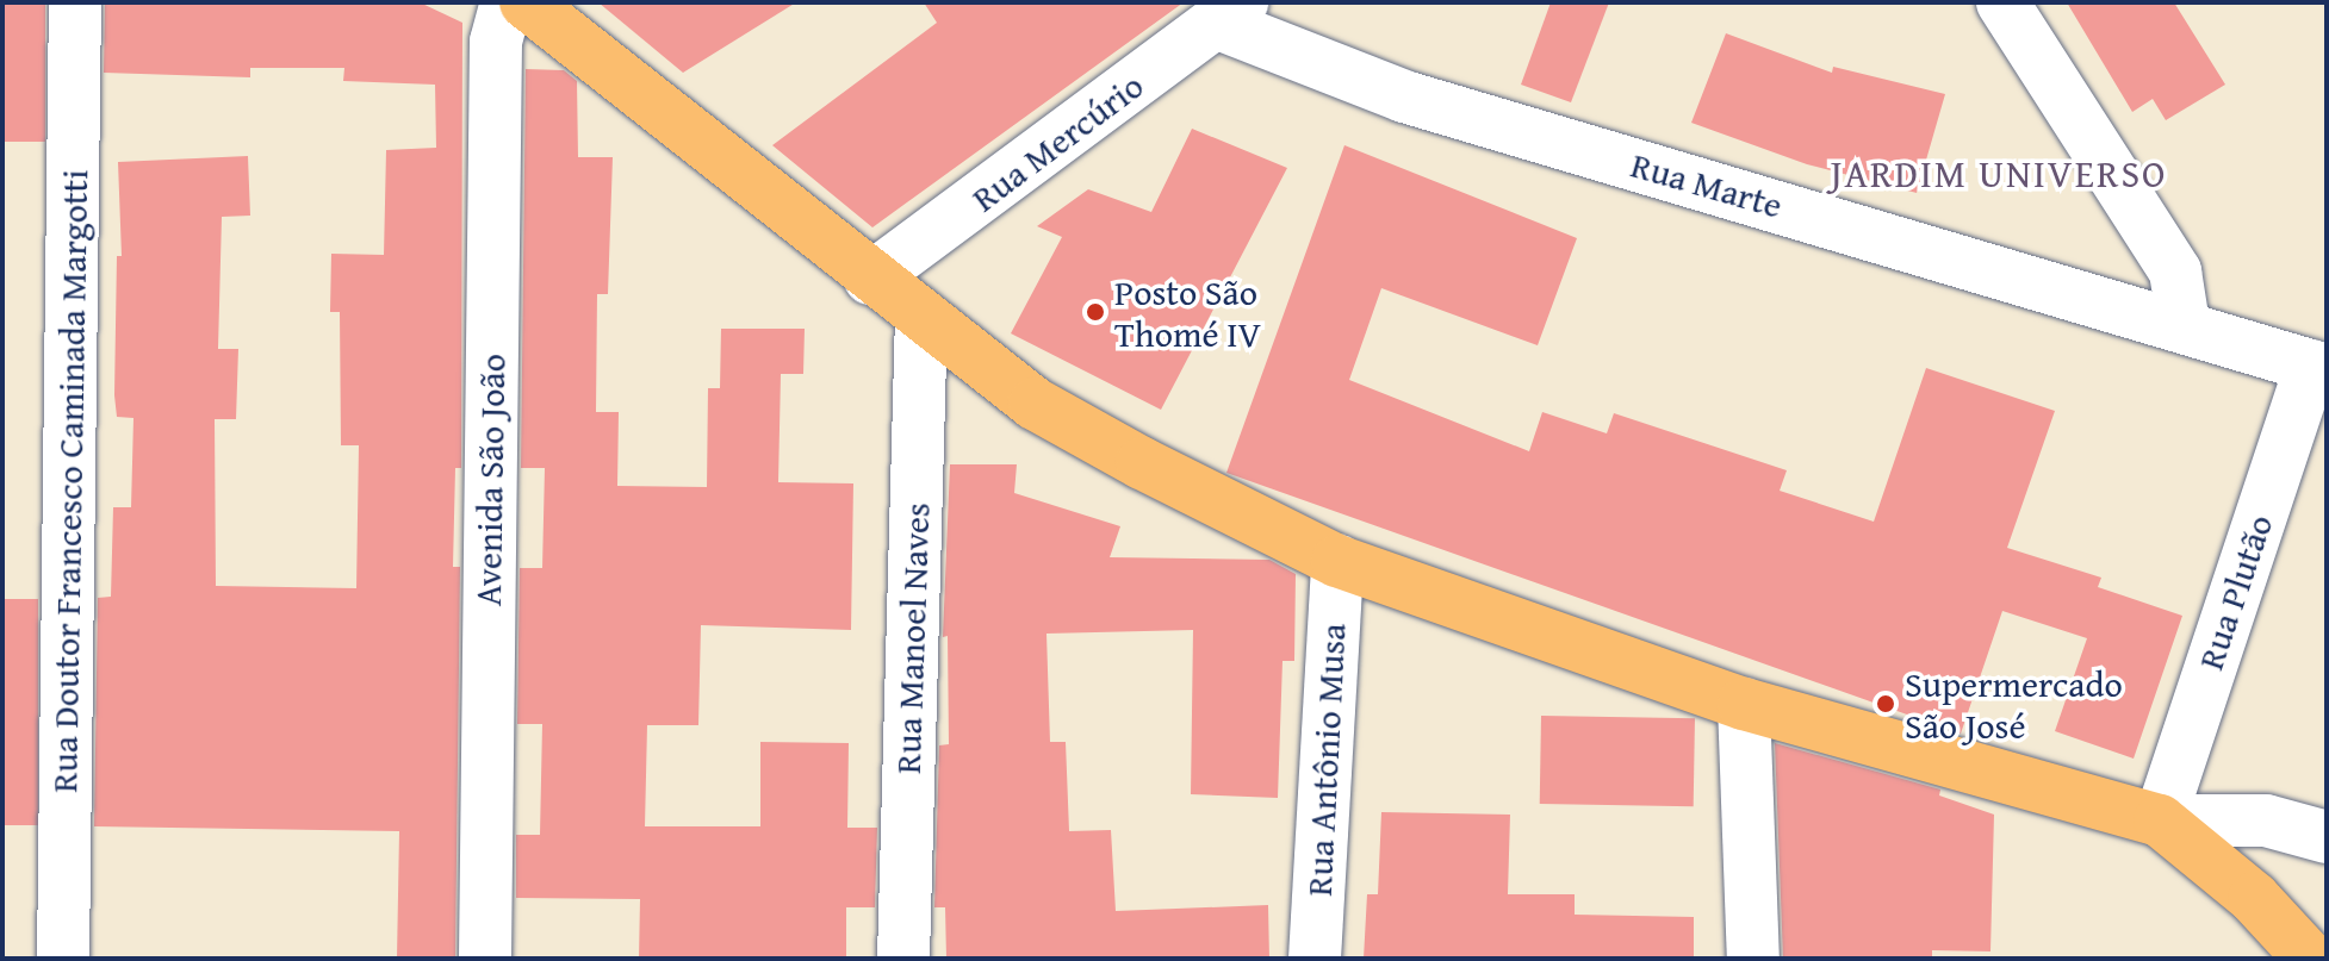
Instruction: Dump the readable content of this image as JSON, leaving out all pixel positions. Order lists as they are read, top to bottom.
{
  "streets": {
    "street": [
      "Rua Mercúrio",
      "Rua Marte",
      "Avenida São João",
      "Rua Doutor Francesco Caminada Margotti",
      "Rua Plutão",
      "Rua Manoel Naves",
      "Rua Antônio Musa"
    ]
  },
  "crossings": [
    ["Rua Mercúrio", "Rua Marte"],
    ["Rua Marte", "Rua Plutão"]
  ],
  "districts": ["JARDIM UNIVERSO"],
  "places": ["Posto São Thomé IV", "Supermercado São José"]
}
